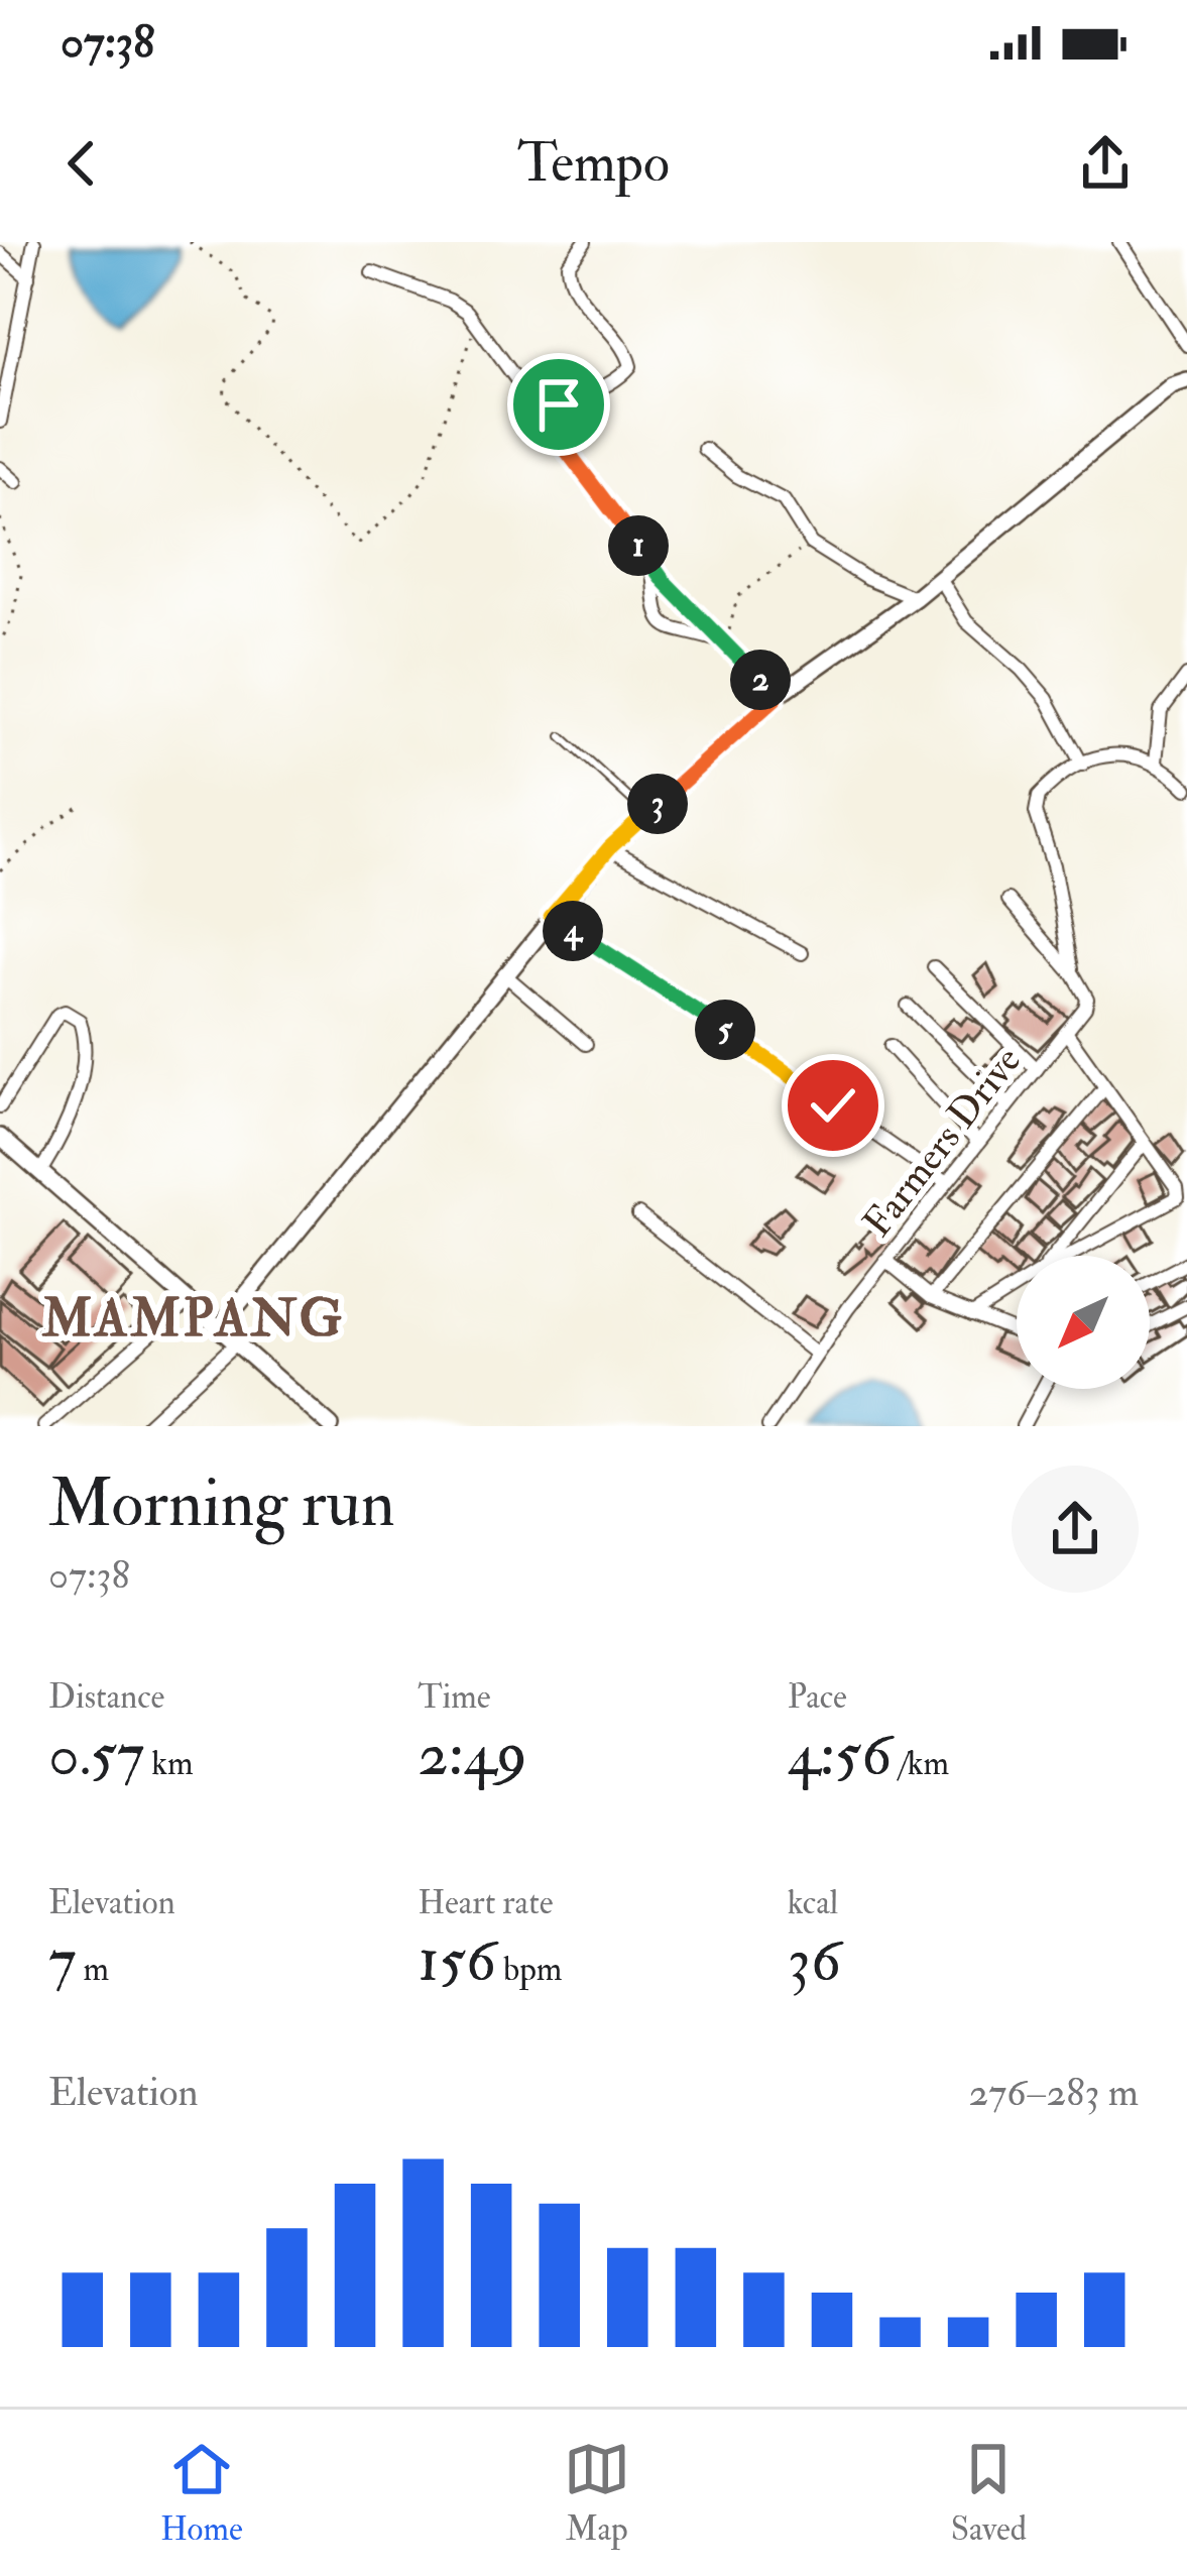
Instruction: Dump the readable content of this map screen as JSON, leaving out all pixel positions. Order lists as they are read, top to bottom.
{
  "streets": {
    "street": ["Farmers Drive"]
  },
  "districts": ["MAMPANG"],
  "north": "bottom left",
  "page": {
    "status": "07:38",
    "header": "Tempo",
    "pins": [
      "1",
      "2",
      "3",
      "4",
      "5"
    ],
    "heading": ["Morning run", "07:38"],
    "stats": [
      ["Distance", "0.57 km"],
      ["Time", "2:49"],
      ["Pace", "4:56 /km"],
      ["Elevation", "7 m"],
      ["Heart rate", "156 bpm"],
      ["kcal", "36"]
    ],
    "chart": ["Elevation", "276–283 m"],
    "tabs": ["Home", "Map", "Saved"]
  }
}
